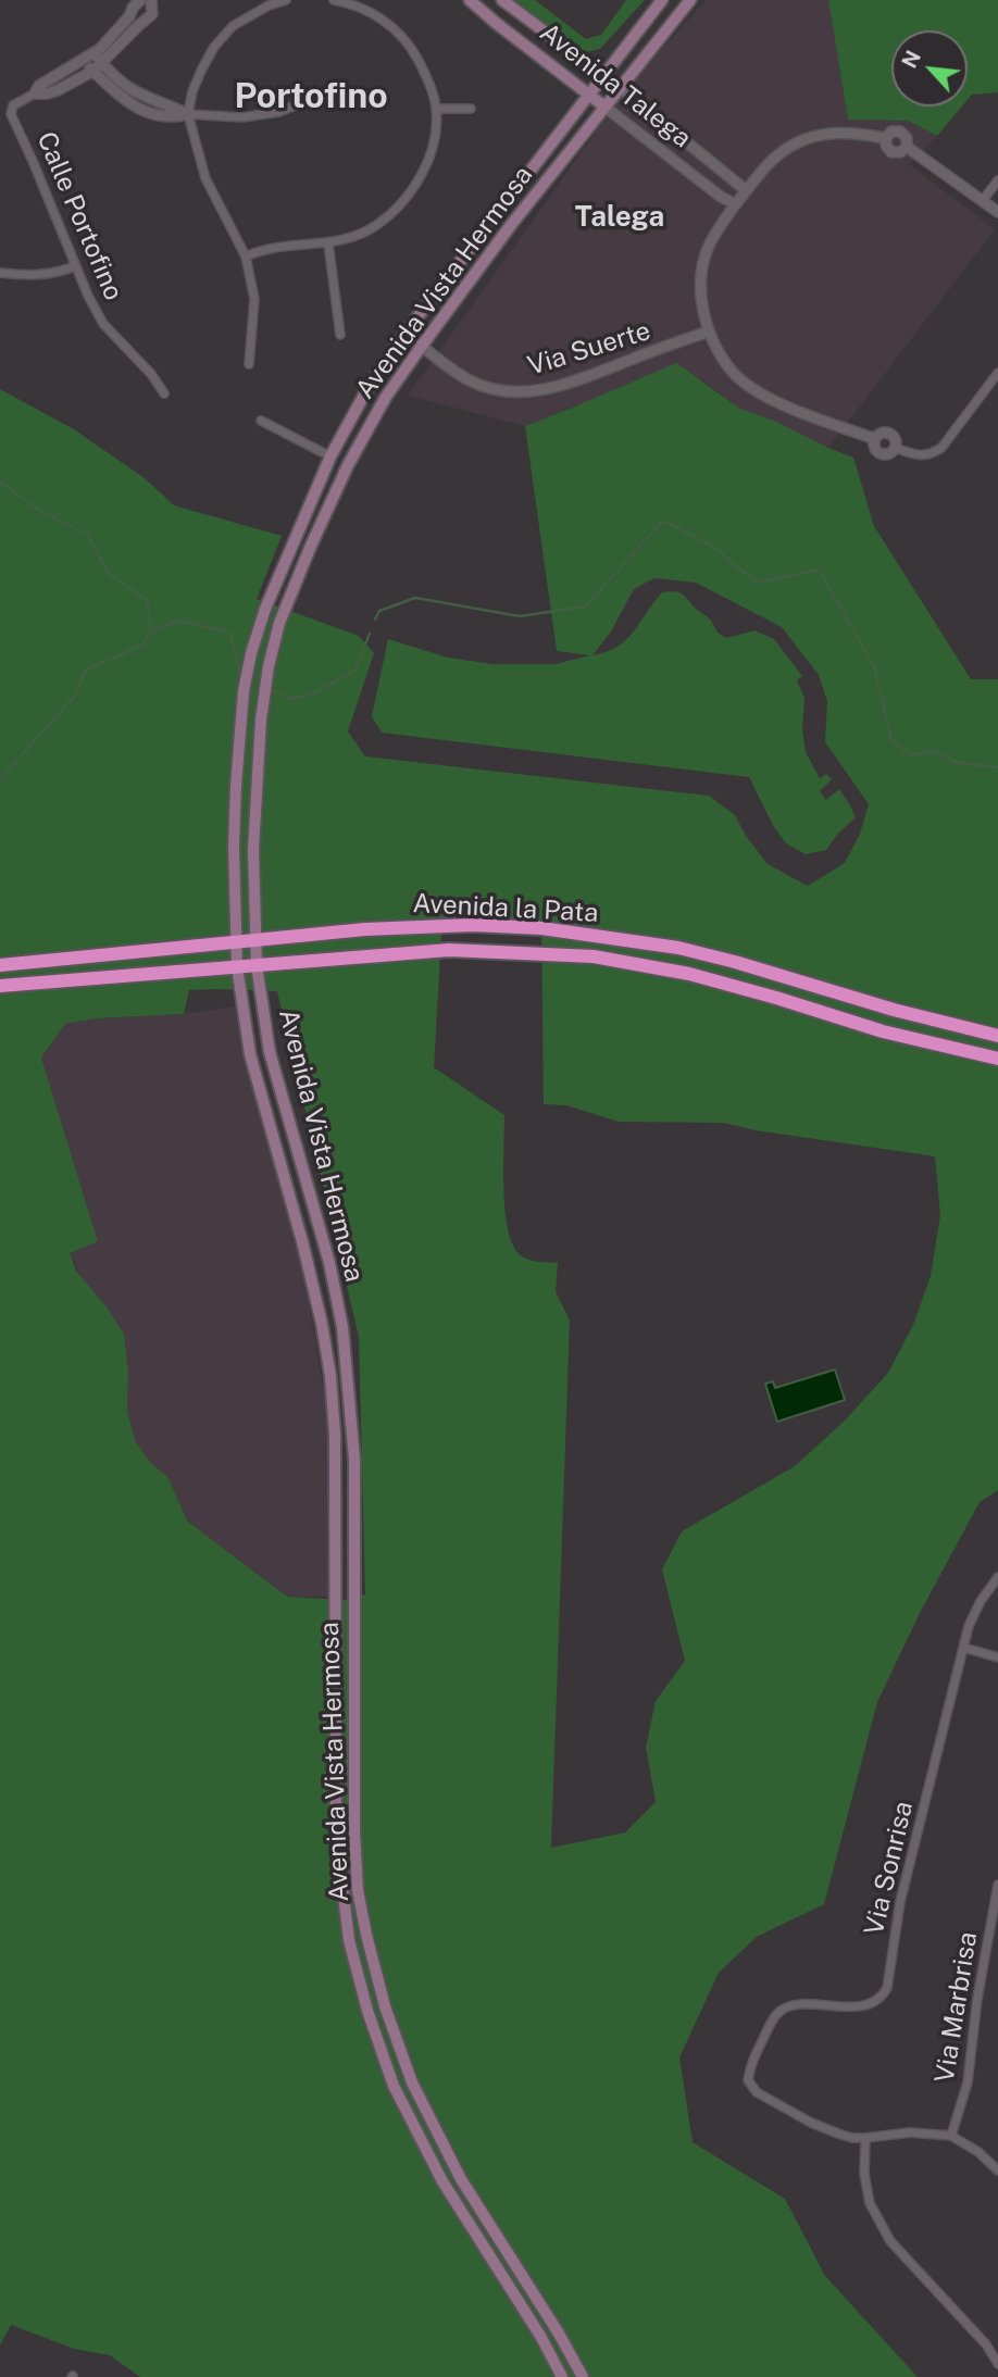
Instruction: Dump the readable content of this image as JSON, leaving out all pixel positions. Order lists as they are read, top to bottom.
{
  "streets": {
    "highway": ["Avenida la Pata"],
    "main road": ["Avenida Talega", "Avenida Vista Hermosa"],
    "street": [
      "Calle Portofino",
      "Via Suerte",
      "Via Sonrisa",
      "Via Marbrisa"
    ]
  },
  "crossings": [
    ["Avenida Talega", "Avenida Vista Hermosa"],
    ["Avenida Vista Hermosa", "Via Suerte"],
    ["Avenida Vista Hermosa", "Avenida la Pata"]
  ],
  "districts": ["Portofino", "Talega"],
  "north": "top left"
}
